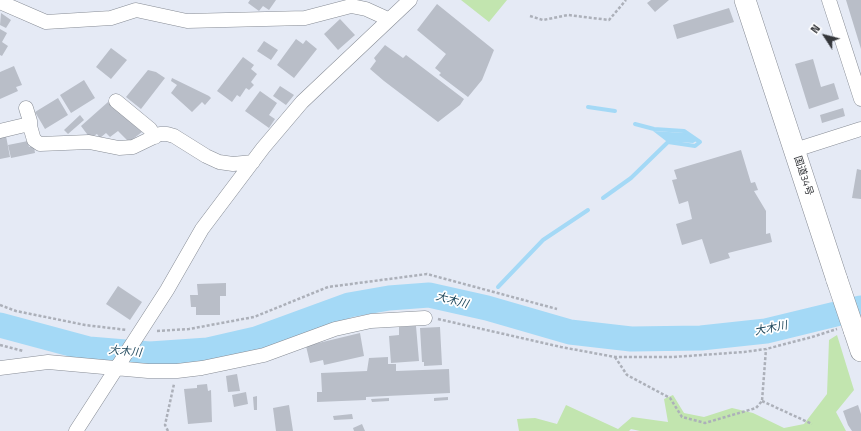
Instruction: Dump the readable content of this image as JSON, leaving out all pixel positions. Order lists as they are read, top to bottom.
{
  "streets": {
    "highway": ["国道34号"]
  },
  "water": ["大木川"],
  "north": "top left"
}
